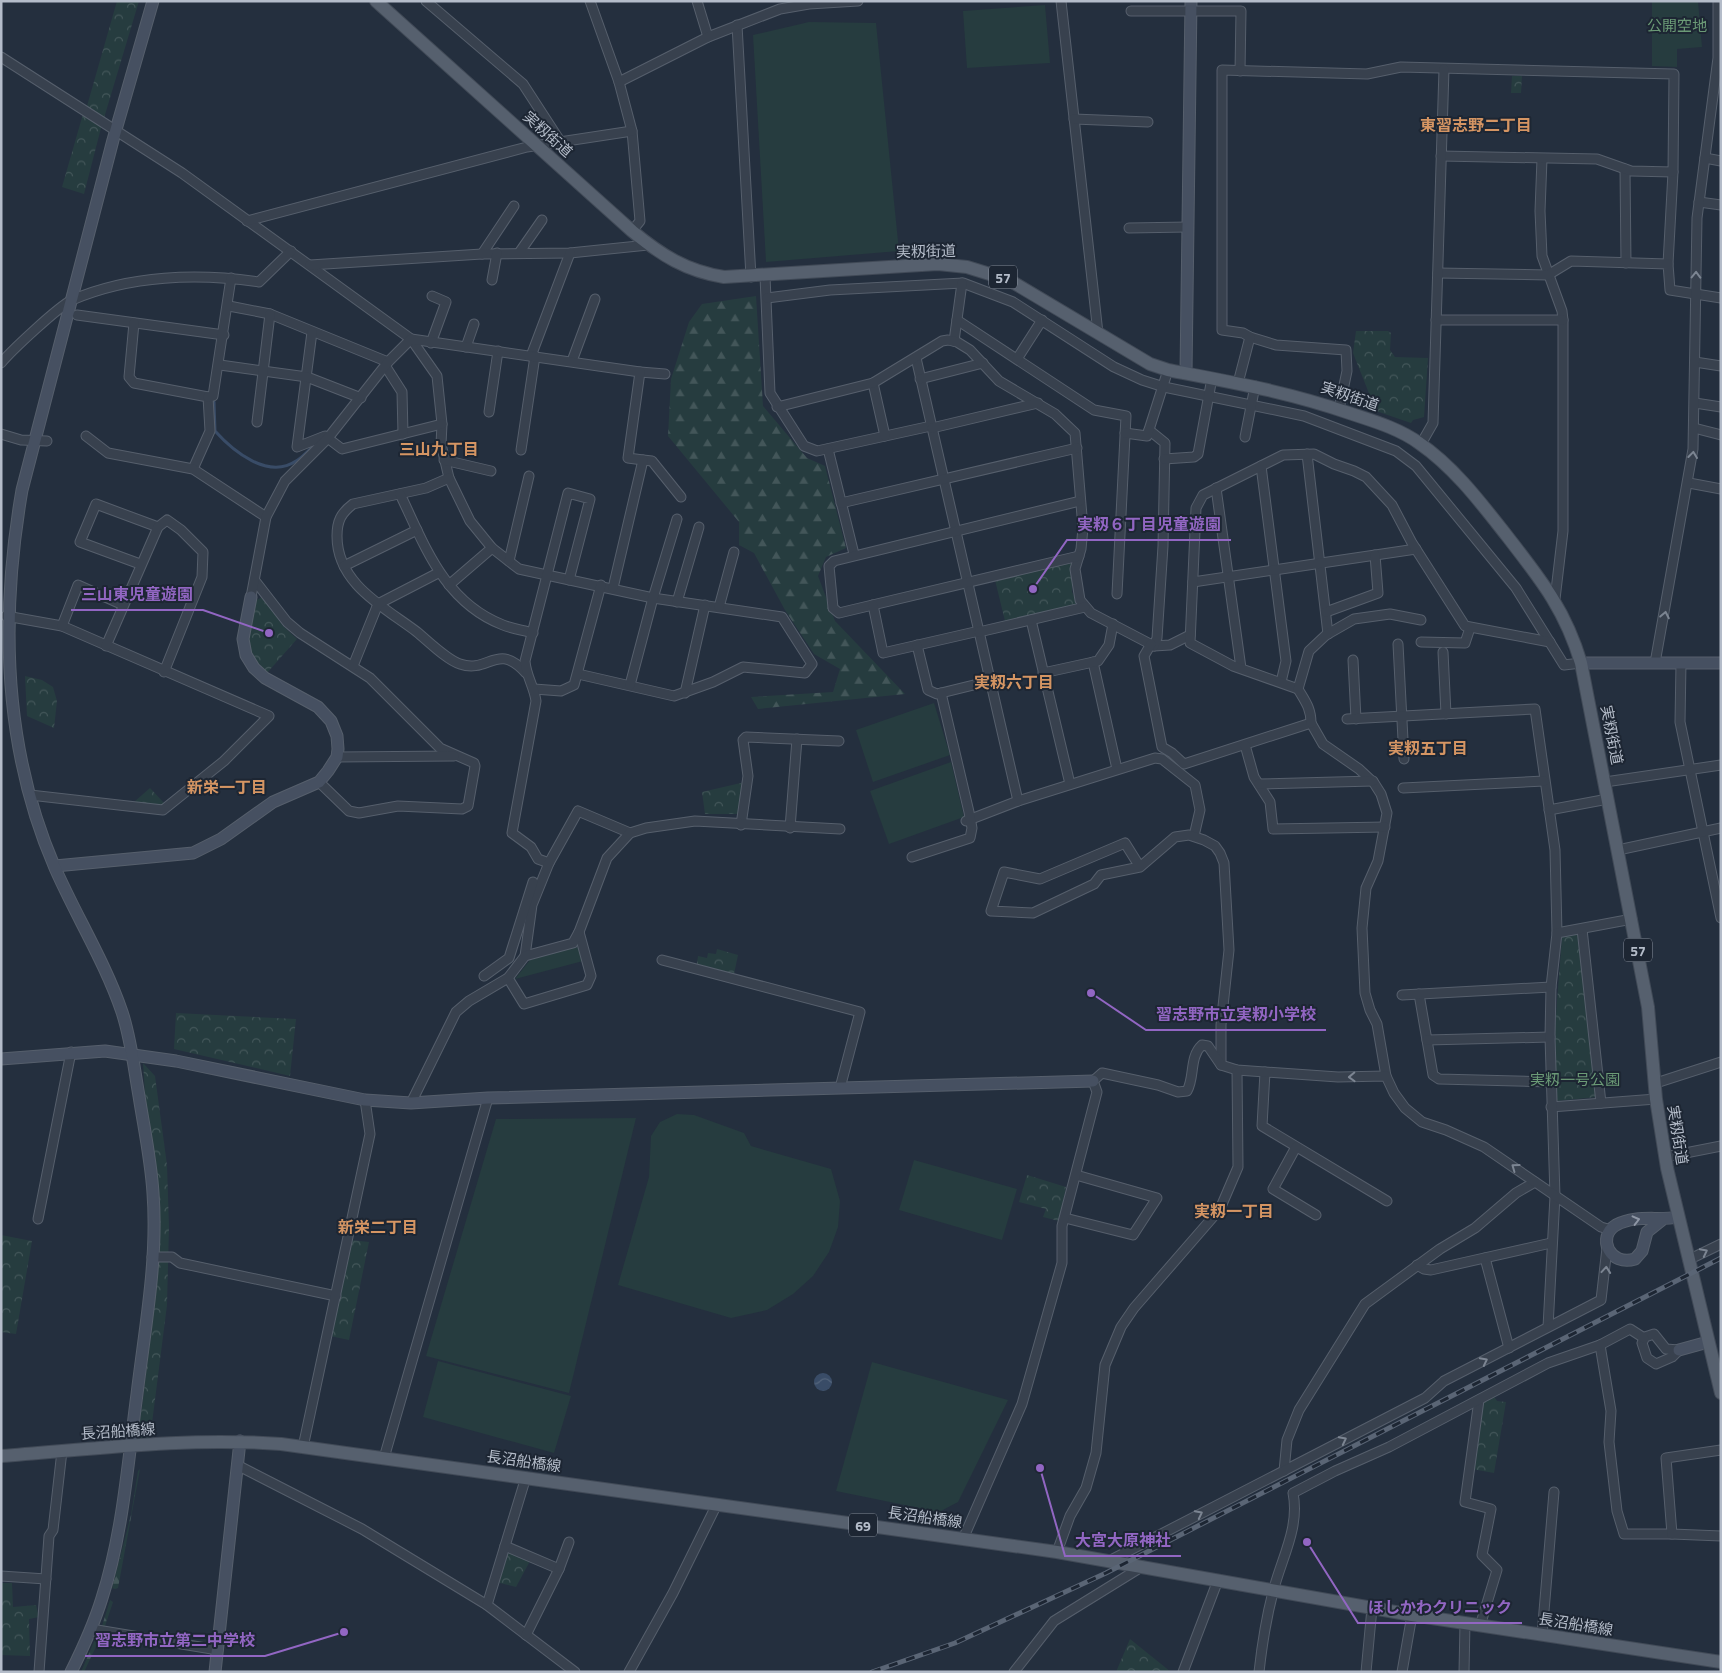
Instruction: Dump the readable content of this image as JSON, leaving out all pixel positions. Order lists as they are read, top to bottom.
{
  "streets": {
    "main road": [
      "実籾街道",
      "57",
      "長沼船橋線",
      "69"
    ]
  },
  "districts": [
    "東習志野二丁目",
    "三山九丁目",
    "実籾六丁目",
    "実籾五丁目",
    "新栄一丁目",
    "実籾一丁目",
    "新栄二丁目"
  ],
  "parks": ["公開空地", "実籾一号公園"],
  "places": [
    "実籾６丁目児童遊園",
    "三山東児童遊園",
    "習志野市立実籾小学校",
    "大宮大原神社",
    "ほしかわクリニック",
    "習志野市立第二中学校"
  ]
}
